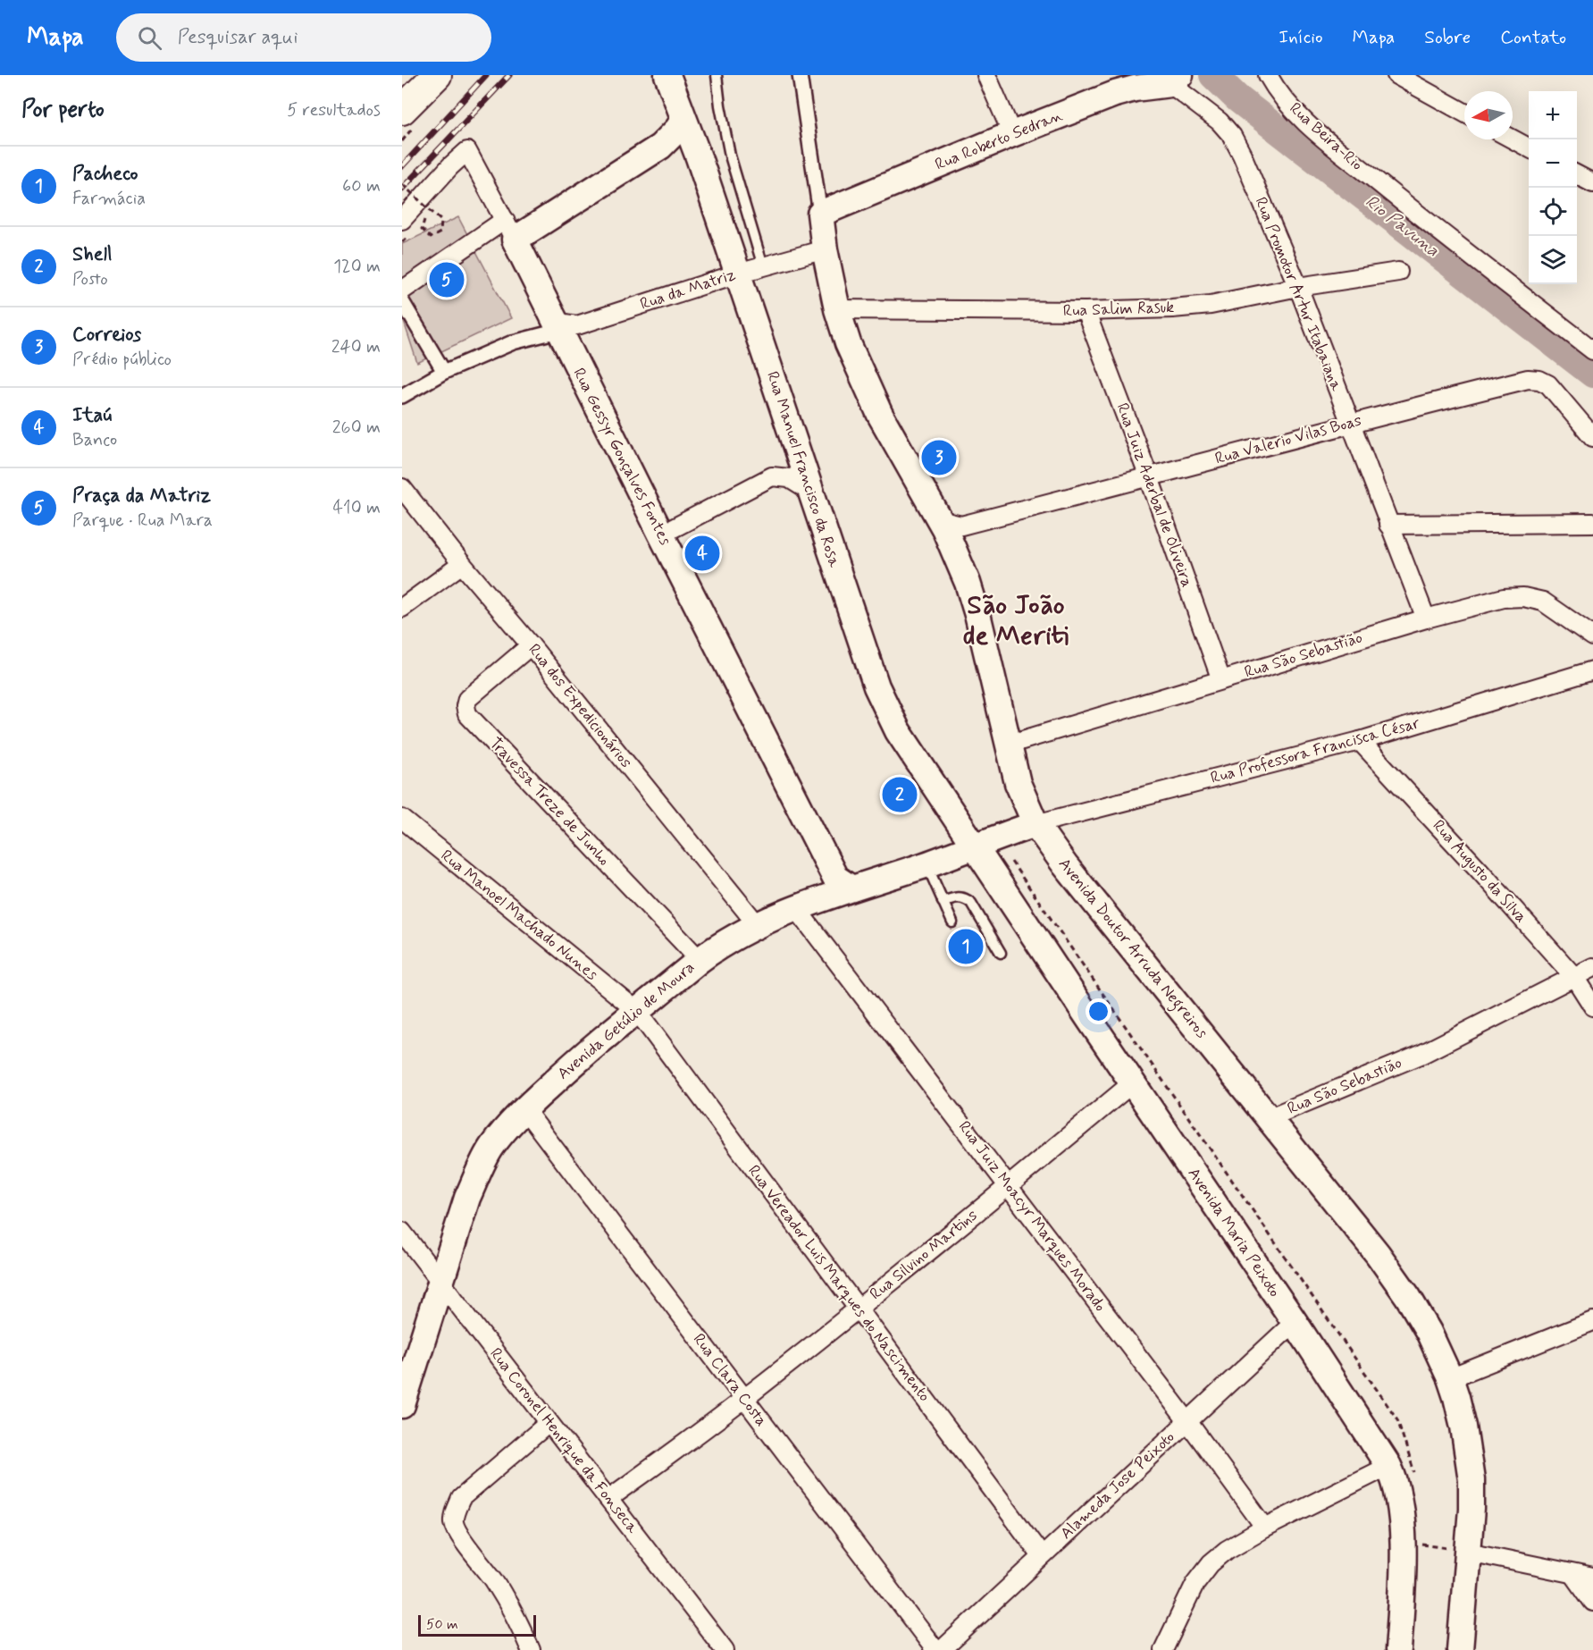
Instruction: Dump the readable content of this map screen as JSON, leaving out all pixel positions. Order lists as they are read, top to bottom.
{
  "streets": {
    "main road": [
      "Rua Roberto Sedran",
      "Rua Gessyr Gonçalves Fontes",
      "Rua Manuel Francisco da Rosa",
      "Avenida Doutor Arruda Negreiros",
      "Avenida Getúlio de Moura",
      "Avenida Maria Peixoto"
    ],
    "street": [
      "Rua Beira-Rio",
      "Rua da Matriz",
      "Rua Promotor Artur Itabaiana",
      "Rua Salim Rasuk",
      "Rua Valerio Vilas Boas",
      "Rua Juiz Aderbal de Oliveira",
      "Rua São Sebastião",
      "Rua dos Expedicionários",
      "Rua Professora Francisca César",
      "Travessa Treze de Junho",
      "Rua Augusto da Silva",
      "Rua Manoel Machado Nunes",
      "Rua Juiz Moacyr Marques Morado",
      "Rua Silvino Martins",
      "Rua Vereador Luis Marques do Nascimento",
      "Rua Clara Costa",
      "Rua Coronel Henrique da Fonseca",
      "Alameda Jose Peixoto"
    ]
  },
  "crossings": [
    ["Rua Roberto Sedran", "Rua Promotor Artur Itabaiana"],
    ["Rua Roberto Sedran", "Avenida Doutor Arruda Negreiros"],
    ["Rua da Matriz", "Rua Gessyr Gonçalves Fontes"],
    ["Rua da Matriz", "Rua Manuel Francisco da Rosa"],
    ["Rua da Matriz", "Avenida Doutor Arruda Negreiros"],
    ["Rua Promotor Artur Itabaiana", "Rua Salim Rasuk"],
    ["Rua Promotor Artur Itabaiana", "Rua Valerio Vilas Boas"],
    ["Rua Promotor Artur Itabaiana", "Rua São Sebastião"],
    ["Rua Salim Rasuk", "Rua Juiz Aderbal de Oliveira"],
    ["Rua Salim Rasuk", "Avenida Doutor Arruda Negreiros"],
    ["Rua Valerio Vilas Boas", "Rua Juiz Aderbal de Oliveira"],
    ["Rua Valerio Vilas Boas", "Avenida Doutor Arruda Negreiros"],
    ["Rua Gessyr Gonçalves Fontes", "Avenida Getúlio de Moura"],
    ["Rua Manuel Francisco da Rosa", "Avenida Getúlio de Moura"],
    ["Rua Manuel Francisco da Rosa", "Avenida Maria Peixoto"],
    ["Rua Juiz Aderbal de Oliveira", "Rua São Sebastião"],
    ["Rua São Sebastião", "Rua Augusto da Silva"],
    ["Rua São Sebastião", "Avenida Doutor Arruda Negreiros"],
    ["Rua dos Expedicionários", "Travessa Treze de Junho"],
    ["Rua dos Expedicionários", "Avenida Getúlio de Moura"],
    ["Rua Professora Francisca César", "Rua Augusto da Silva"],
    ["Rua Professora Francisca César", "Avenida Doutor Arruda Negreiros"],
    ["Rua Professora Francisca César", "Avenida Getúlio de Moura"],
    ["Travessa Treze de Junho", "Avenida Getúlio de Moura"],
    ["Rua Manoel Machado Nunes", "Avenida Getúlio de Moura"],
    ["Rua Manoel Machado Nunes", "Rua Vereador Luis Marques do Nascimento"],
    ["Avenida Doutor Arruda Negreiros", "Avenida Getúlio de Moura"],
    ["Avenida Getúlio de Moura", "Rua Juiz Moacyr Marques Morado"],
    ["Avenida Getúlio de Moura", "Avenida Maria Peixoto"],
    ["Avenida Getúlio de Moura", "Rua Vereador Luis Marques do Nascimento"],
    ["Avenida Getúlio de Moura", "Rua Clara Costa"],
    ["Avenida Getúlio de Moura", "Rua Coronel Henrique da Fonseca"],
    ["Rua Juiz Moacyr Marques Morado", "Rua Silvino Martins"],
    ["Rua Juiz Moacyr Marques Morado", "Alameda Jose Peixoto"],
    ["Avenida Maria Peixoto", "Rua Silvino Martins"],
    ["Avenida Maria Peixoto", "Alameda Jose Peixoto"],
    ["Rua Silvino Martins", "Rua Vereador Luis Marques do Nascimento"],
    ["Rua Silvino Martins", "Rua Clara Costa"],
    ["Rua Silvino Martins", "Rua Coronel Henrique da Fonseca"],
    ["Rua Vereador Luis Marques do Nascimento", "Alameda Jose Peixoto"]
  ],
  "districts": ["São João de Meriti"],
  "water": ["Rio Pavuna"],
  "scale_bar": "50 m",
  "north": "left",
  "page": {
    "header": "Mapa",
    "search": "Pesquisar aqui",
    "nav": [
      "Início",
      "Mapa",
      "Sobre",
      "Contato"
    ],
    "heading": ["Por perto", "5 resultados"],
    "map_buttons": ["+", "−"],
    "list": [
      {
        "mark": "1",
        "name": "Pacheco",
        "note": "Farmácia",
        "value": "60 m"
      },
      {
        "mark": "2",
        "name": "Shell",
        "note": "Posto",
        "value": "120 m"
      },
      {
        "mark": "3",
        "name": "Correios",
        "note": "Prédio público",
        "value": "240 m"
      },
      {
        "mark": "4",
        "name": "Itaú",
        "note": "Banco",
        "value": "260 m"
      },
      {
        "mark": "5",
        "name": "Praça da Matriz",
        "note": "Parque · Rua Mara",
        "value": "410 m"
      }
    ],
    "pins": [
      "5",
      "3",
      "4",
      "2",
      "1"
    ],
    "scale": "50 m"
  }
}
